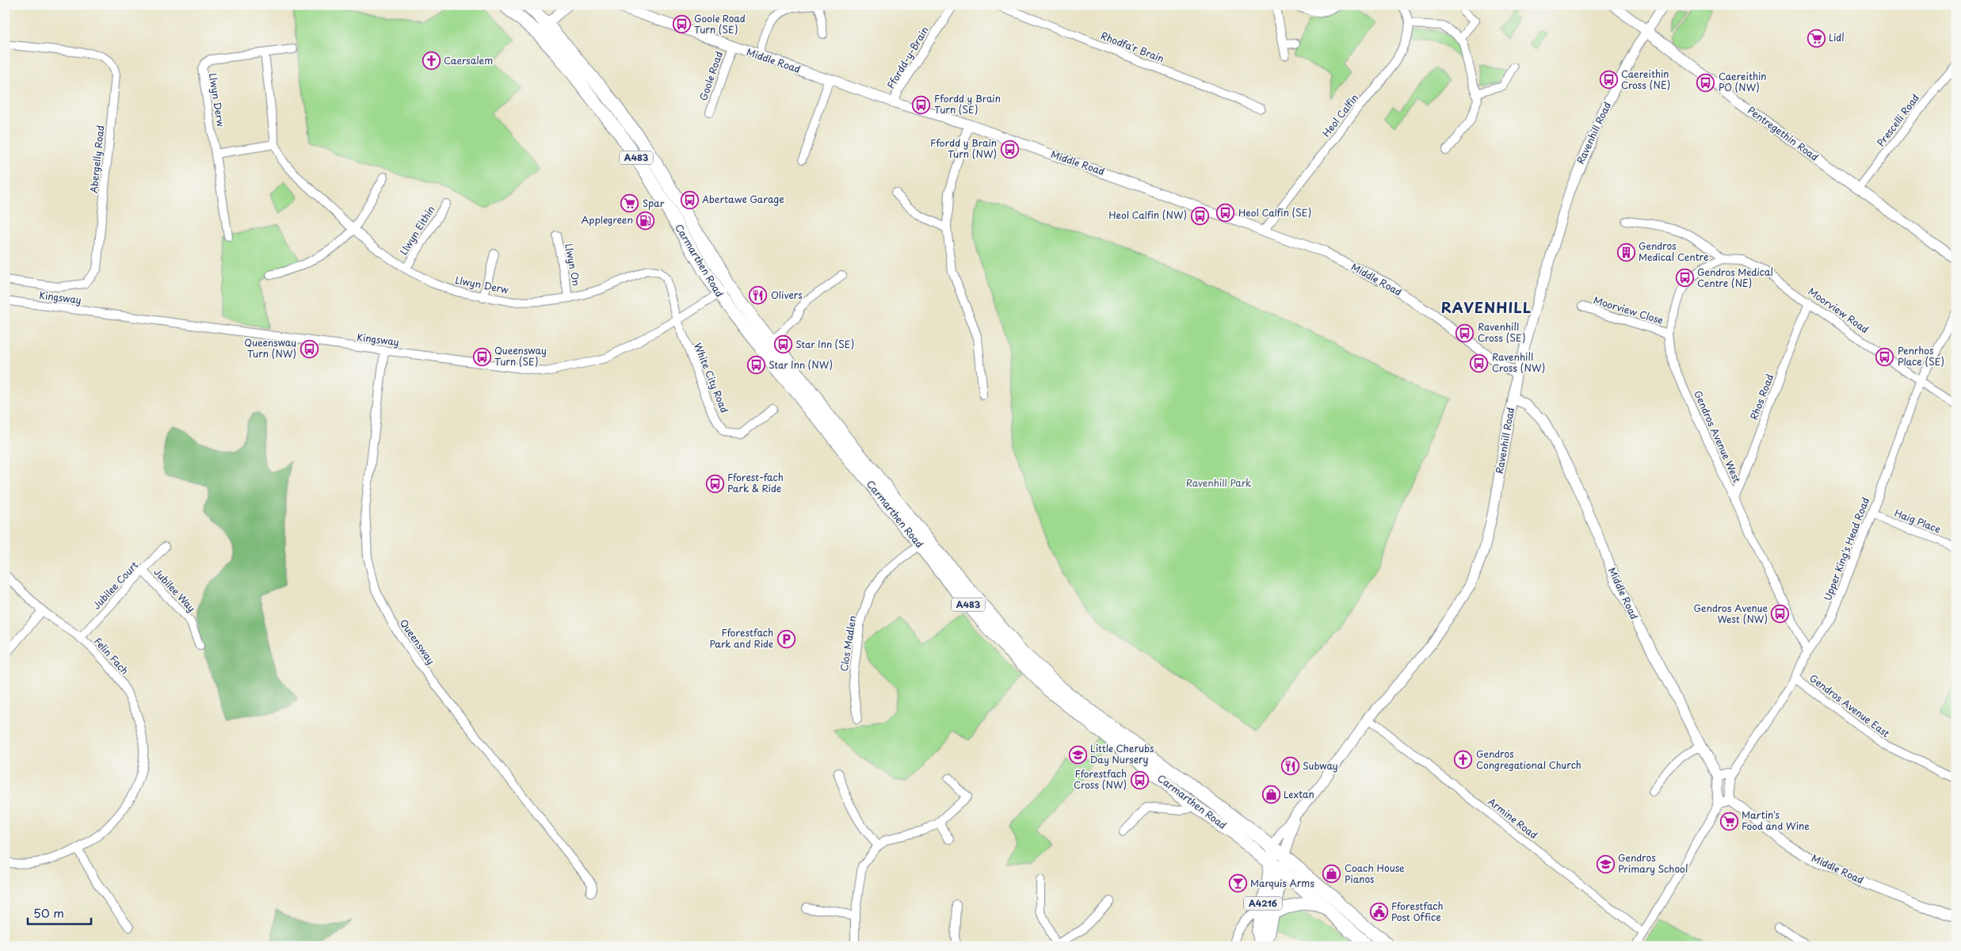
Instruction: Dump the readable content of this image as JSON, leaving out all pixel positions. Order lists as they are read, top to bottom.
{
  "streets": {
    "main road": ["A483", "Carmarthen Road", "A4216"],
    "street": [
      "Rhodfa'r Brain",
      "Ffordd-y-Brain",
      "Middle Road",
      "Goole Road",
      "Llwyn Derw",
      "Heol Calfin",
      "Prescelli Road",
      "Ravenhill Road",
      "Pentregethin Road",
      "Abergelly Road",
      "Llwyn Eithin",
      "Llwyn On",
      "Kingsway",
      "Moorview Close",
      "Moorview Road",
      "White City Road",
      "Rhos Road",
      "Gendros Avenue West",
      "Haig Place",
      "Upper King's Head Road",
      "Jubilee Court",
      "Jubilee Way",
      "Queensway",
      "Clos Madlen",
      "Felin Fach",
      "Gendros Avenue East",
      "Armine Road"
    ]
  },
  "crossings": [
    ["Ffordd-y-Brain", "Middle Road"],
    ["Middle Road", "Goole Road"],
    ["Middle Road", "Heol Calfin"],
    ["Middle Road", "Ravenhill Road"],
    ["Llwyn Derw", "Llwyn Eithin"],
    ["Llwyn Derw", "Llwyn On"],
    ["Llwyn Derw", "Kingsway"],
    ["Llwyn Derw", "White City Road"],
    ["Prescelli Road", "Pentregethin Road"],
    ["Ravenhill Road", "Pentregethin Road"],
    ["Ravenhill Road", "Carmarthen Road"],
    ["Ravenhill Road", "Armine Road"],
    ["Carmarthen Road", "Kingsway"],
    ["Carmarthen Road", "Clos Madlen"],
    ["Carmarthen Road", "A4216"],
    ["Kingsway", "White City Road"],
    ["Kingsway", "Queensway"],
    ["Moorview Close", "Gendros Avenue West"],
    ["Moorview Road", "Rhos Road"],
    ["Moorview Road", "Gendros Avenue West"],
    ["Moorview Road", "Upper King's Head Road"],
    ["Rhos Road", "Gendros Avenue West"],
    ["Gendros Avenue West", "Upper King's Head Road"],
    ["Haig Place", "Upper King's Head Road"],
    ["Upper King's Head Road", "Gendros Avenue East"],
    ["Jubilee Court", "Jubilee Way"],
    ["Jubilee Court", "Felin Fach"]
  ],
  "districts": ["RAVENHILL"],
  "parks": ["Ravenhill Park"],
  "places": {
    "bus stop": [
      "Goole Road Turn (SE)",
      "Caereithin Cross (NE)",
      "Caereithin PO (NW)",
      "Ffordd y Brain Turn (SE)",
      "Ffordd y Brain Turn (NW)",
      "Abertawe Garage",
      "Heol Calfin (SE)",
      "Heol Calfin (NW)",
      "Gendros Medical Centre (NE)",
      "Ravenhill Cross (SE)",
      "Star Inn (SE)",
      "Queensway Turn (NW)",
      "Queensway Turn (SE)",
      "Penrhos Place (SE)",
      "Ravenhill Cross (NW)",
      "Star Inn (NW)",
      "Fforest-fach Park & Ride",
      "Gendros Avenue West (NW)",
      "Fforestfach Cross (NW)"
    ],
    "supermarket": ["Lidl", "Spar", "Martin's Food and Wine"],
    "church": ["Caersalem", "Gendros Congregational Church"],
    "fuel station": ["Applegreen"],
    "building": ["Gendros Medical Centre"],
    "restaurant": ["Olivers", "Subway"],
    "parking": ["Fforestfach Park and Ride"],
    "school or university": ["Little Cherubs Day Nursery", "Gendros Primary School"],
    "shop": ["Lextan", "Coach House Pianos"],
    "bar": ["Marquis Arms"],
    "public building": ["Fforestfach Post Office"]
  },
  "scale_bar": "50 m"
}
